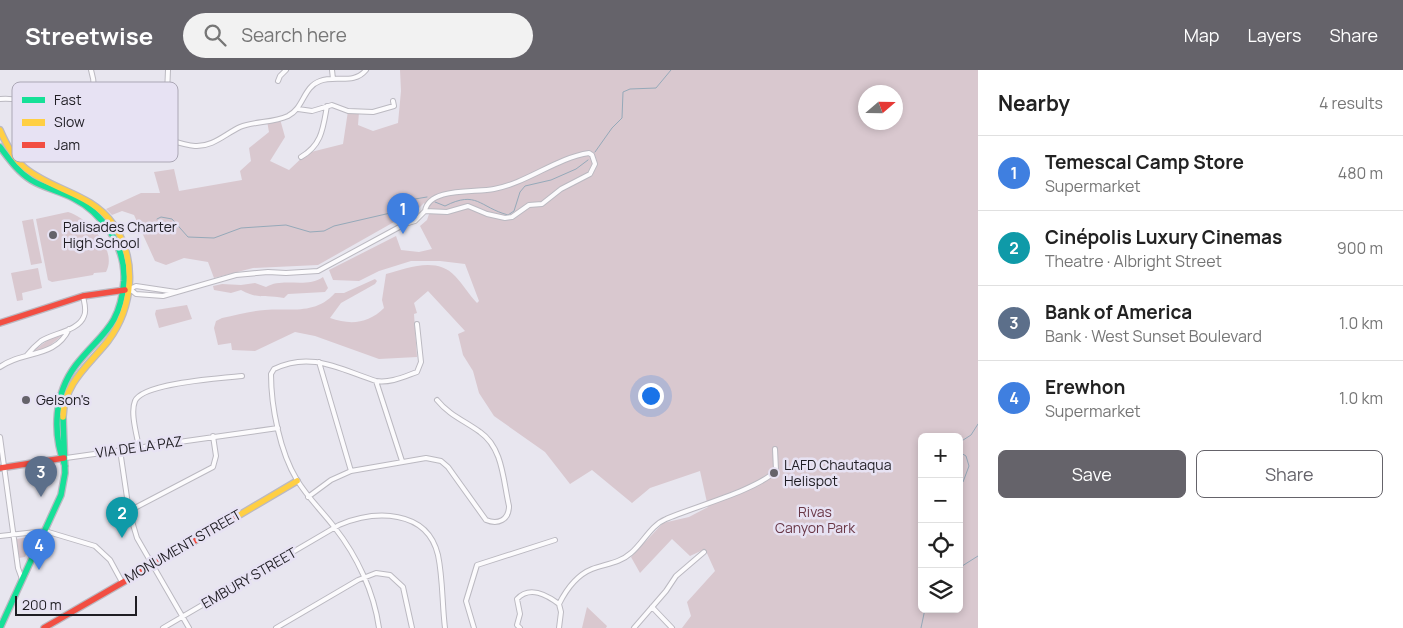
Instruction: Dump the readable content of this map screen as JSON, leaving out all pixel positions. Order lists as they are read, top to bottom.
{
  "streets": {
    "main road": ["VIA DE LA PAZ", "MONUMENT STREET"],
    "street": ["EMBURY STREET"]
  },
  "parks": ["Rivas Canyon Park"],
  "places": ["Palisades Charter High School", "Gelson's", "LAFD Chautaqua Helispot"],
  "legend": ["Fast", "Slow", "Jam"],
  "scale_bar": "200 m",
  "north": "right",
  "page": {
    "header": "Streetwise",
    "search": "Search here",
    "nav": ["Map", "Layers", "Share"],
    "heading": ["Nearby", "4 results"],
    "list": [
      {
        "mark": "1",
        "name": "Temescal Camp Store",
        "note": "Supermarket",
        "value": "480 m"
      },
      {
        "mark": "2",
        "name": "Cinépolis Luxury Cinemas",
        "note": "Theatre · Albright Street",
        "value": "900 m"
      },
      {
        "mark": "3",
        "name": "Bank of America",
        "note": "Bank · West Sunset Boulevard",
        "value": "1.0 km"
      },
      {
        "mark": "4",
        "name": "Erewhon",
        "note": "Supermarket",
        "value": "1.0 km"
      }
    ],
    "pins": [
      "1",
      "3",
      "2",
      "4"
    ],
    "map_buttons": ["+", "−"],
    "buttons": ["Save", "Share"],
    "scale": "200 m"
  }
}
